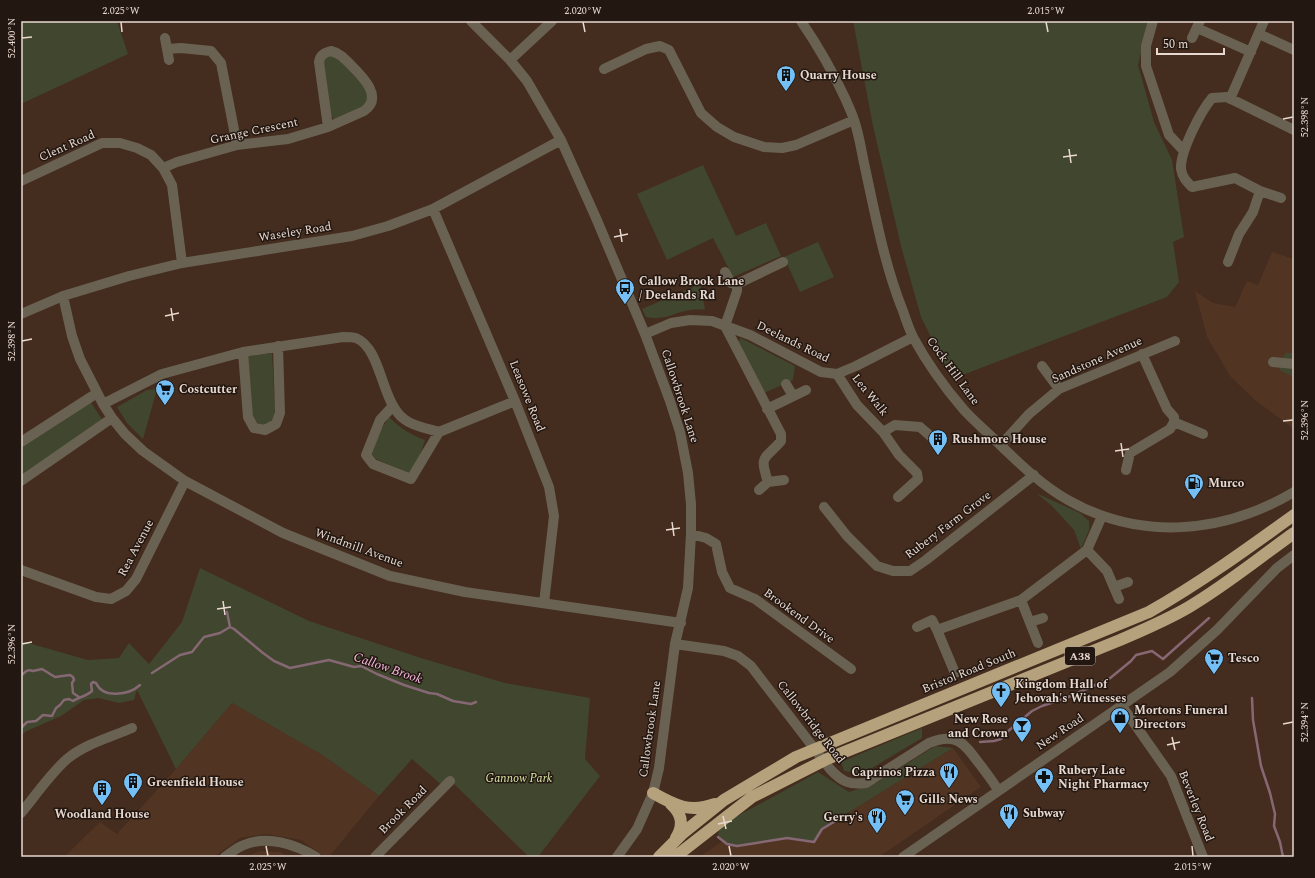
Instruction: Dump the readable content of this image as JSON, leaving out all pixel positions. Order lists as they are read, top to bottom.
{
  "streets": {
    "highway": ["A38", "Bristol Road South"],
    "street": [
      "Grange Crescent",
      "Clent Road",
      "Waseley Road",
      "Deelands Road",
      "Sandstone Avenue",
      "Cock Hill Lane",
      "Lea Walk",
      "Leasowe Road",
      "Callowbrook Lane",
      "Rubery Farm Grove",
      "Rea Avenue",
      "Windmill Avenue",
      "Brookend Drive",
      "Callowbridge Road",
      "New Road",
      "Beverley Road",
      "Brook Road"
    ]
  },
  "crossings": [
    ["Grange Crescent", "Clent Road"],
    ["Clent Road", "Waseley Road"],
    ["Waseley Road", "Leasowe Road"],
    ["Waseley Road", "Callowbrook Lane"],
    ["Waseley Road", "Windmill Avenue"],
    ["Deelands Road", "Cock Hill Lane"],
    ["Deelands Road", "Lea Walk"],
    ["Deelands Road", "Callowbrook Lane"],
    ["Sandstone Avenue", "Cock Hill Lane"],
    ["Cock Hill Lane", "Rubery Farm Grove"],
    ["Leasowe Road", "Windmill Avenue"],
    ["Callowbrook Lane", "Windmill Avenue"],
    ["Callowbrook Lane", "Brookend Drive"],
    ["Callowbrook Lane", "Callowbridge Road"],
    ["Rea Avenue", "Windmill Avenue"],
    ["Callowbridge Road", "New Road"],
    ["New Road", "Beverley Road"]
  ],
  "water": ["Callow Brook"],
  "parks": ["Gannow Park"],
  "places": {
    "building": [
      "Quarry House",
      "Rushmore House",
      "Greenfield House",
      "Woodland House"
    ],
    "bus stop": ["Callow Brook Lane / Deelands Rd"],
    "supermarket": ["Costcutter", "Tesco", "Gills News"],
    "fuel station": ["Murco"],
    "church": ["Kingdom Hall of Jehovah's Witnesses"],
    "shop": ["Mortons Funeral Directors"],
    "bar": ["New Rose and Crown"],
    "restaurant": ["Caprinos Pizza", "Subway", "Gerry's"],
    "pharmacy": ["Rubery Late Night Pharmacy"]
  },
  "scale_bar": "50 m",
  "coordinates": [
    "2.025°W",
    "2.020°W",
    "2.015°W",
    "52.400°N",
    "52.398°N",
    "52.396°N",
    "52.394°N"
  ]
}
